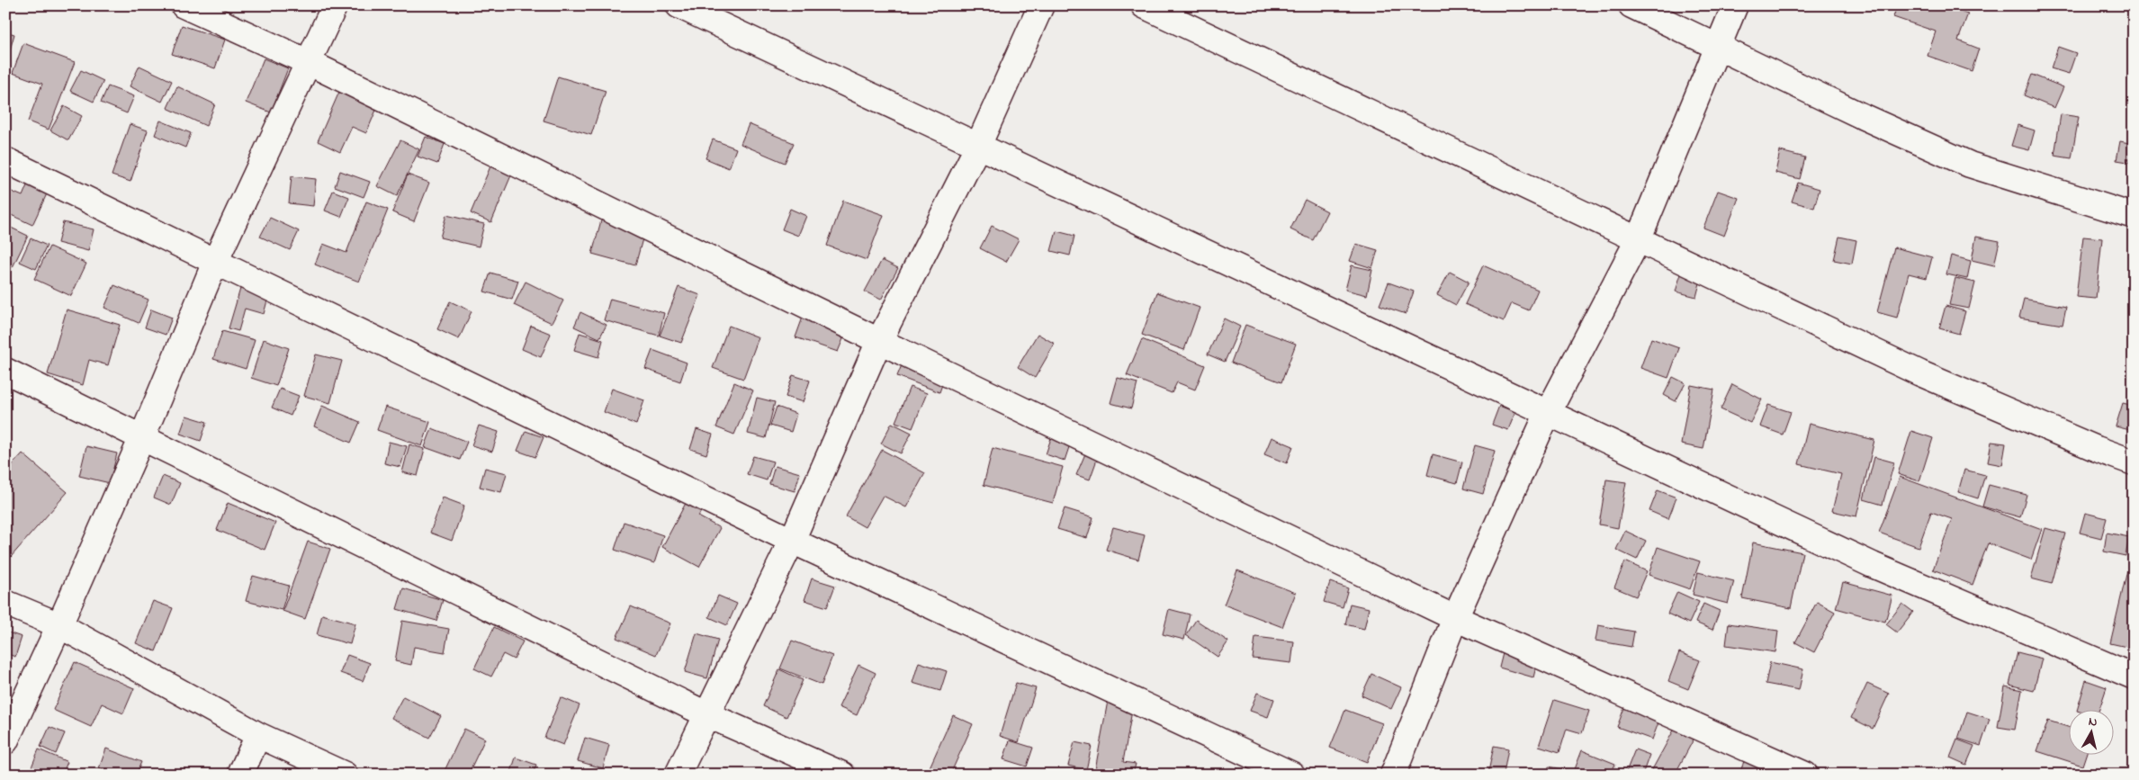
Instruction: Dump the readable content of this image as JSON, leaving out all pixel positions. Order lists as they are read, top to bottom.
{
  "north": "top"
}
